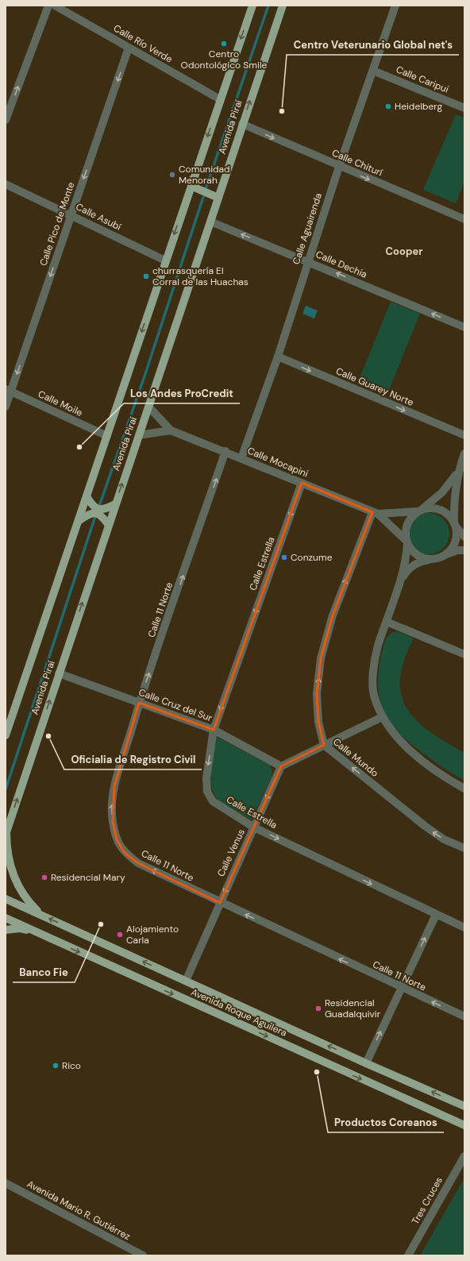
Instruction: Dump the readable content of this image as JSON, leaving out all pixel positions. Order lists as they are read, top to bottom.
{
  "streets": {
    "main road": ["Avenida Piraí", "Avenida Roque Aguilera"],
    "street": [
      "Calle Río Verde",
      "Calle Caripui",
      "Calle Chiturí",
      "Calle Asubí",
      "Calle Pico de Monte",
      "Calle Aguairenda",
      "Calle Dechia",
      "Calle Guarey Norte",
      "Calle Moile",
      "Calle Mocapini",
      "Calle Estrella",
      "Calle 11 Norte",
      "Calle Cruz del Sur",
      "Calle Mundo",
      "Calle Venus",
      "Tres Cruces",
      "Avenida Mario R. Gutiérrez"
    ]
  },
  "crossings": [
    ["Calle Río Verde", "Avenida Piraí"],
    ["Calle Río Verde", "Calle Pico de Monte"],
    ["Calle Caripui", "Calle Aguairenda"],
    ["Avenida Piraí", "Calle Chiturí"],
    ["Avenida Piraí", "Calle Asubí"],
    ["Avenida Piraí", "Calle Dechia"],
    ["Avenida Piraí", "Calle Moile"],
    ["Avenida Piraí", "Calle Mocapini"],
    ["Avenida Piraí", "Calle Cruz del Sur"],
    ["Calle Chiturí", "Calle Aguairenda"],
    ["Calle Asubí", "Calle Pico de Monte"],
    ["Calle Pico de Monte", "Calle Moile"],
    ["Calle Aguairenda", "Calle Dechia"],
    ["Calle Aguairenda", "Calle Guarey Norte"],
    ["Calle Aguairenda", "Calle Mocapini"],
    ["Calle Mocapini", "Calle Estrella"],
    ["Calle Mocapini", "Calle 11 Norte"],
    ["Calle Mocapini", "Calle Mundo"],
    ["Calle Estrella", "Calle Cruz del Sur"],
    ["Calle Estrella", "Calle Venus"],
    ["Calle 11 Norte", "Calle Cruz del Sur"],
    ["Calle 11 Norte", "Calle Venus"],
    ["Calle Cruz del Sur", "Calle Venus"],
    ["Calle Venus", "Avenida Roque Aguilera"]
  ],
  "one_way": [
    "Calle Chiturí",
    "Calle Pico de Monte",
    "Calle Dechia",
    "Calle Guarey Norte",
    "Calle Mundo",
    "Calle Venus"
  ],
  "districts": ["Cooper"],
  "places": [
    "Centro Odontológico Smile",
    "Heidelberg",
    "Centro Veterunario Global net's",
    "Comunidad Menorah",
    "churrasquería El Corral de las Huachas",
    "Los Andes ProCredit",
    "Conzume",
    "Oficialia de Registro Civil",
    "Residencial Mary",
    "Banco Fie",
    "Alojamiento Carla",
    "Residencial Guadalquivir",
    "Rico",
    "Productos Coreanos"
  ]
}
